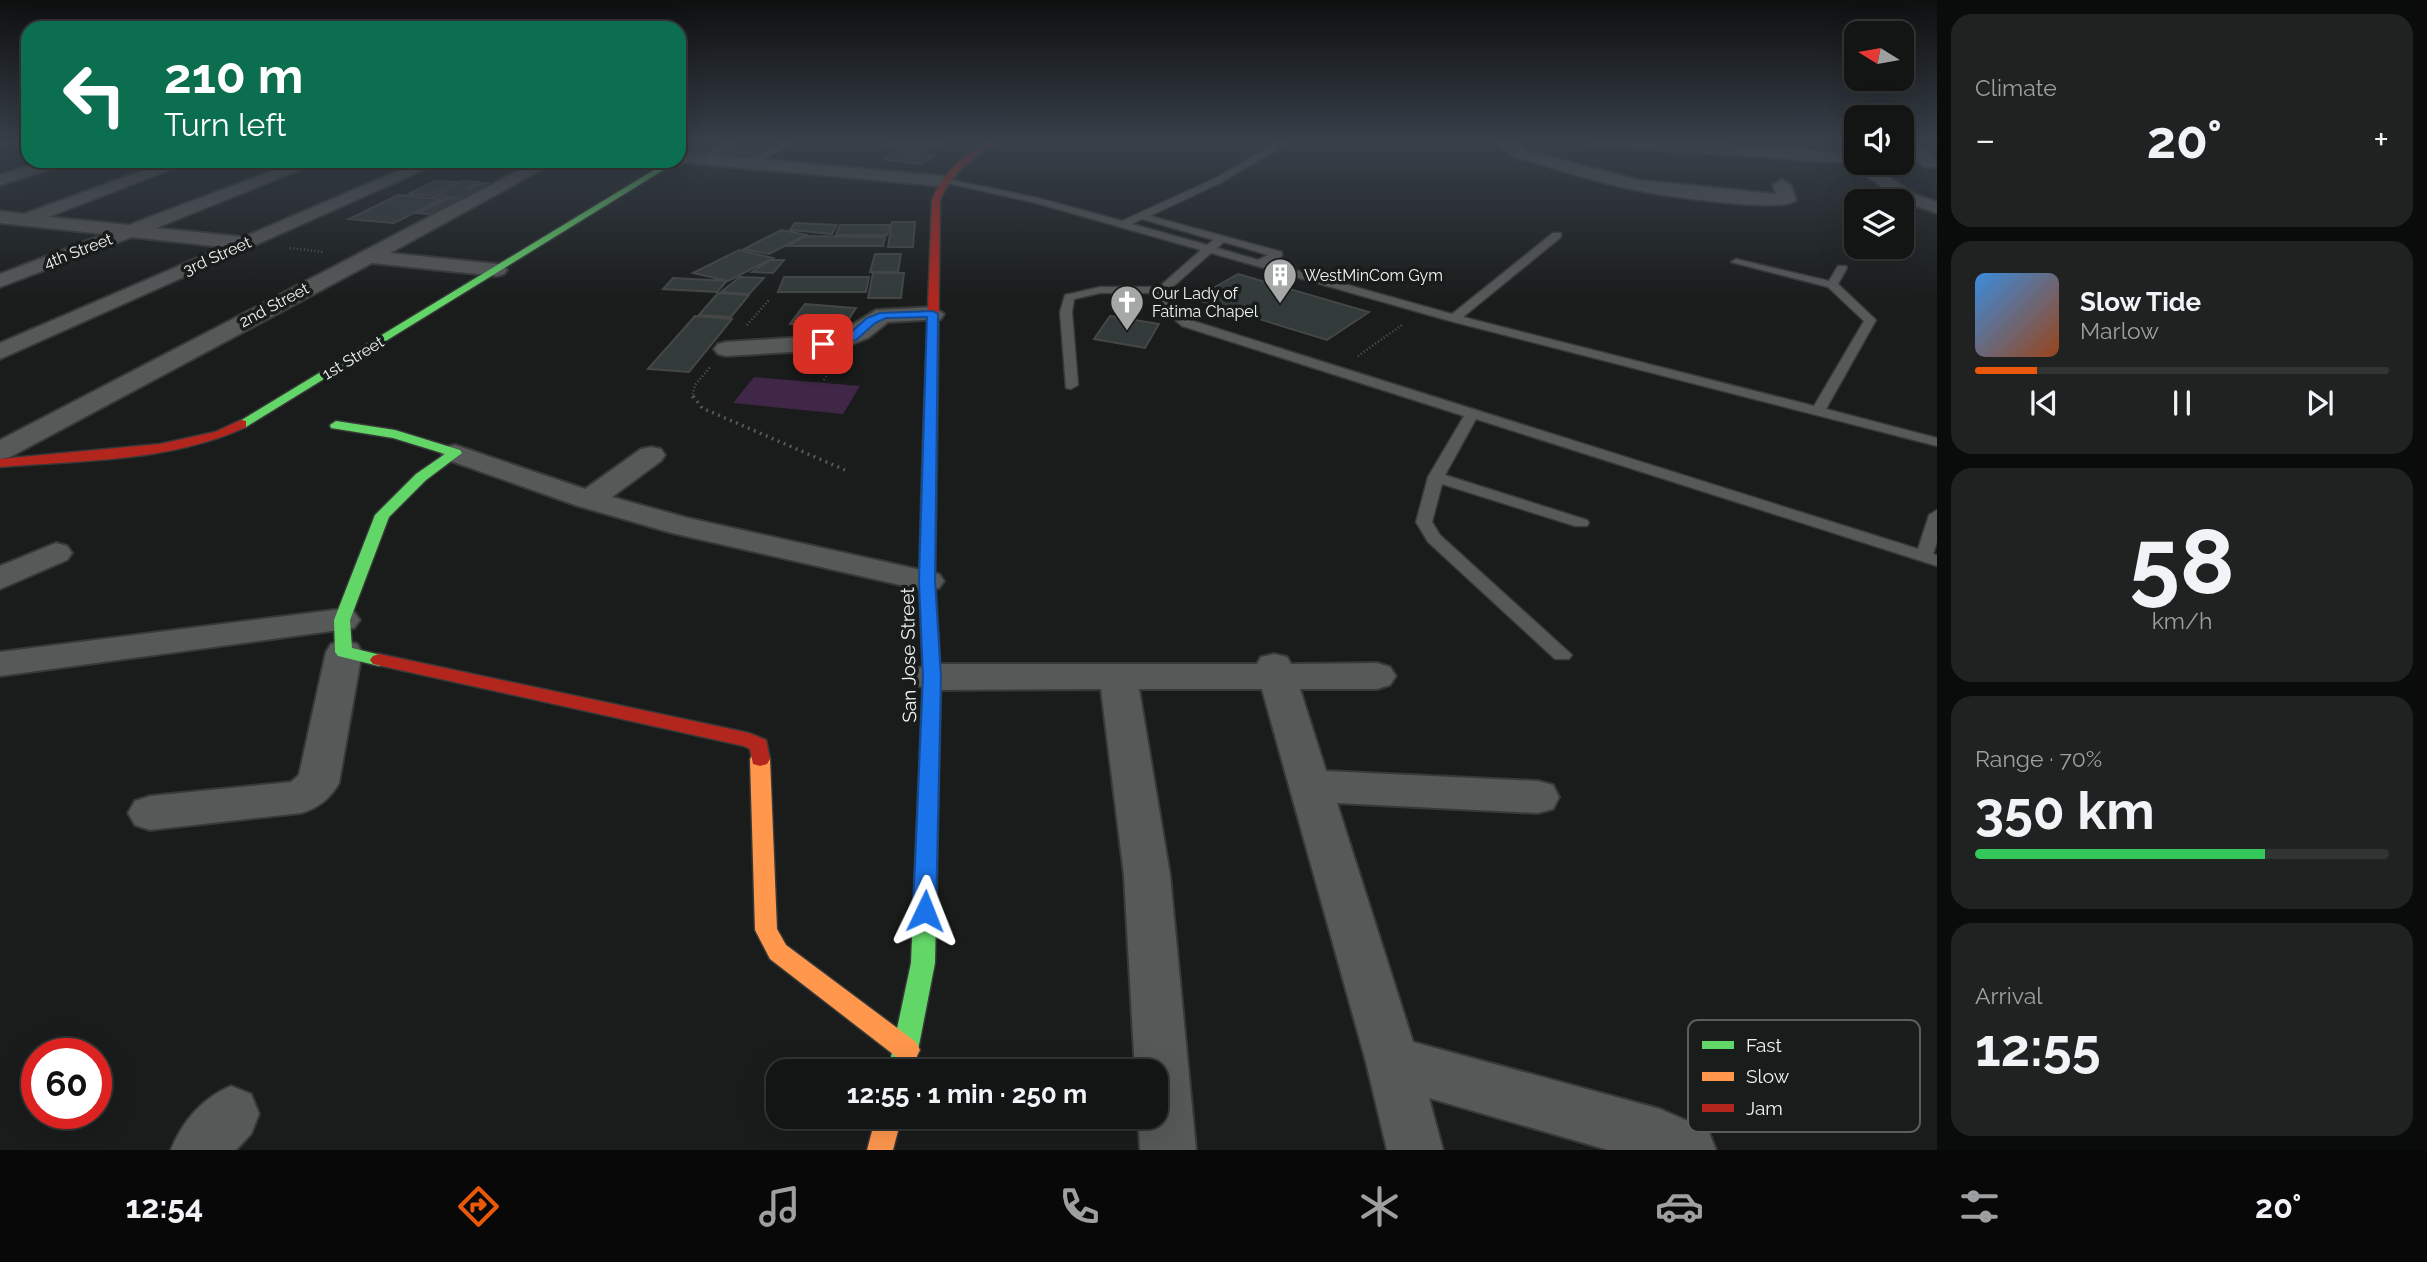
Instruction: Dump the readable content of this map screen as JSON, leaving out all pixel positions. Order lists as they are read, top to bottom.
{
  "streets": {
    "street": [
      "4th Street",
      "3rd Street",
      "2nd Street",
      "1st Street",
      "San Jose Street"
    ]
  },
  "places": {
    "building": ["WestMinCom Gym"],
    "church": ["Our Lady of Fatima Chapel"]
  },
  "legend": ["Fast", "Slow", "Jam"],
  "north": "left",
  "page": {
    "tile": [
      "Climate",
      ["58", "km/h"],
      ["Range · 70%", "350 km"],
      ["Arrival", "12:55"]
    ],
    "turn": ["210 m", "Turn left"],
    "heat": ["−", "20°", "+"],
    "song": ["Slow Tide", "Marlow"],
    "limit": "60",
    "trip": "12:55 · 1 min · 250 m",
    "tabs": ["12:54", "20°"]
  }
}
